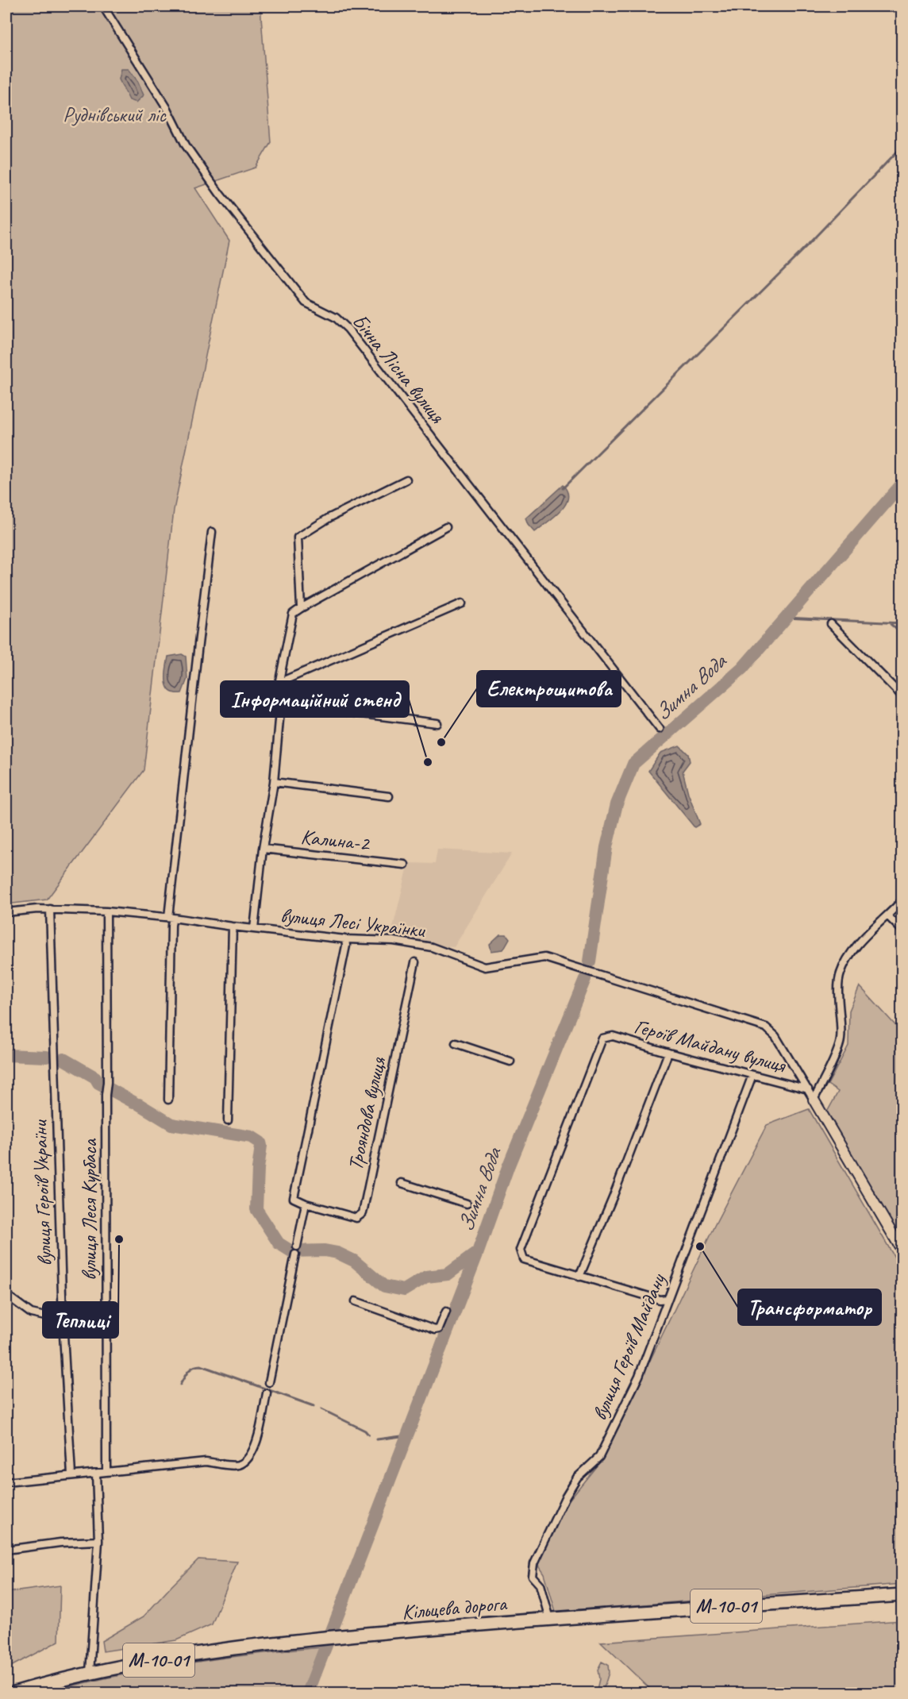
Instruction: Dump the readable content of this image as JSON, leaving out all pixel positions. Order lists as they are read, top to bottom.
{
  "streets": {
    "highway": ["М-10-01", "Кільцева дорога"],
    "street": [
      "Бічна Лісна вулиця",
      "Калина-2",
      "вулиця Лесі Українки",
      "Героїв Майдану вулиця",
      "Трояндова вулиця",
      "вулиця Героїв України",
      "вулиця Леся Курбаса",
      "вулиця Героїв Майдану"
    ]
  },
  "crossings": [
    ["вулиця Лесі Українки", "Героїв Майдану вулиця"],
    ["вулиця Лесі Українки", "вулиця Героїв України"],
    ["вулиця Лесі Українки", "вулиця Леся Курбаса"],
    ["Героїв Майдану вулиця", "вулиця Героїв Майдану"],
    ["вулиця Героїв Майдану", "Кільцева дорога"]
  ],
  "water": ["Зимна Вода"],
  "parks": ["Руднівський ліс"],
  "places": [
    "Електрощитова",
    "Інформаційний стенд",
    "Теплиці",
    "Трансформатор"
  ]
}
